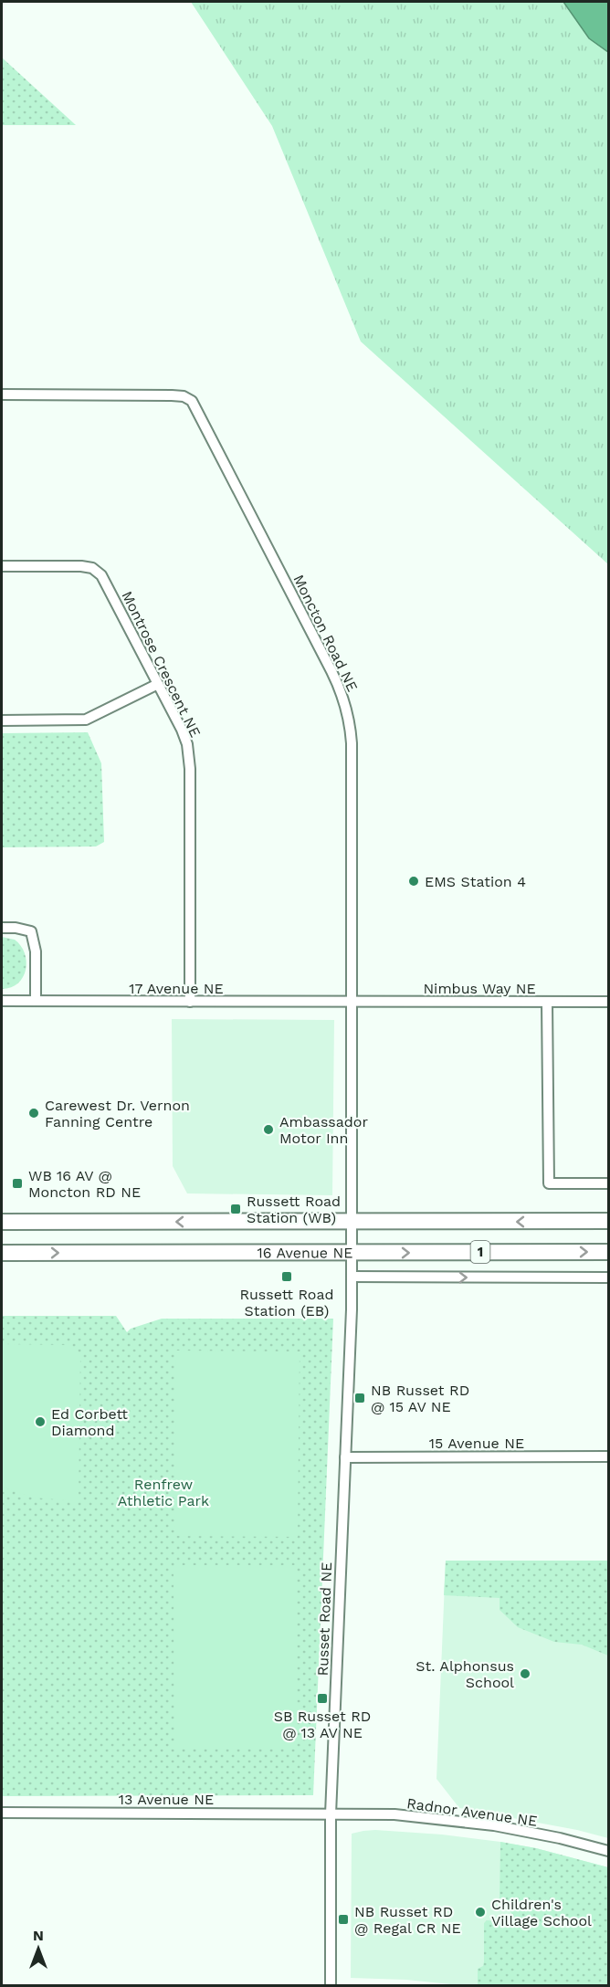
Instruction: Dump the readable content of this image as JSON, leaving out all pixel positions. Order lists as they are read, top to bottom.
{
  "streets": {
    "highway": ["1", "16 Avenue NE"],
    "street": [
      "Moncton Road NE",
      "Montrose Crescent NE",
      "17 Avenue NE",
      "Nimbus Way NE",
      "15 Avenue NE",
      "Russet Road NE",
      "13 Avenue NE",
      "Radnor Avenue NE"
    ]
  },
  "crossings": [
    ["Moncton Road NE", "17 Avenue NE"],
    ["Moncton Road NE", "Nimbus Way NE"],
    ["Moncton Road NE", "16 Avenue NE"],
    ["Moncton Road NE", "Russet Road NE"],
    ["Montrose Crescent NE", "17 Avenue NE"],
    ["17 Avenue NE", "Nimbus Way NE"],
    ["16 Avenue NE", "Russet Road NE"],
    ["15 Avenue NE", "Russet Road NE"],
    ["Russet Road NE", "13 Avenue NE"],
    ["Russet Road NE", "Radnor Avenue NE"],
    ["13 Avenue NE", "Radnor Avenue NE"]
  ],
  "parks": ["Renfrew Athletic Park"],
  "places": {
    "other": [
      "EMS Station 4",
      "Carewest Dr. Vernon Fanning Centre",
      "Ambassador Motor Inn",
      "Ed Corbett Diamond",
      "St. Alphonsus School",
      "Children's Village School"
    ],
    "transit": [
      "WB 16 AV @ Moncton RD NE",
      "Russett Road Station (WB)",
      "Russett Road Station (EB)",
      "NB Russet RD @ 15 AV NE",
      "SB Russet RD @ 13 AV NE",
      "NB Russet RD @ Regal CR NE"
    ]
  },
  "north": "top"
}
